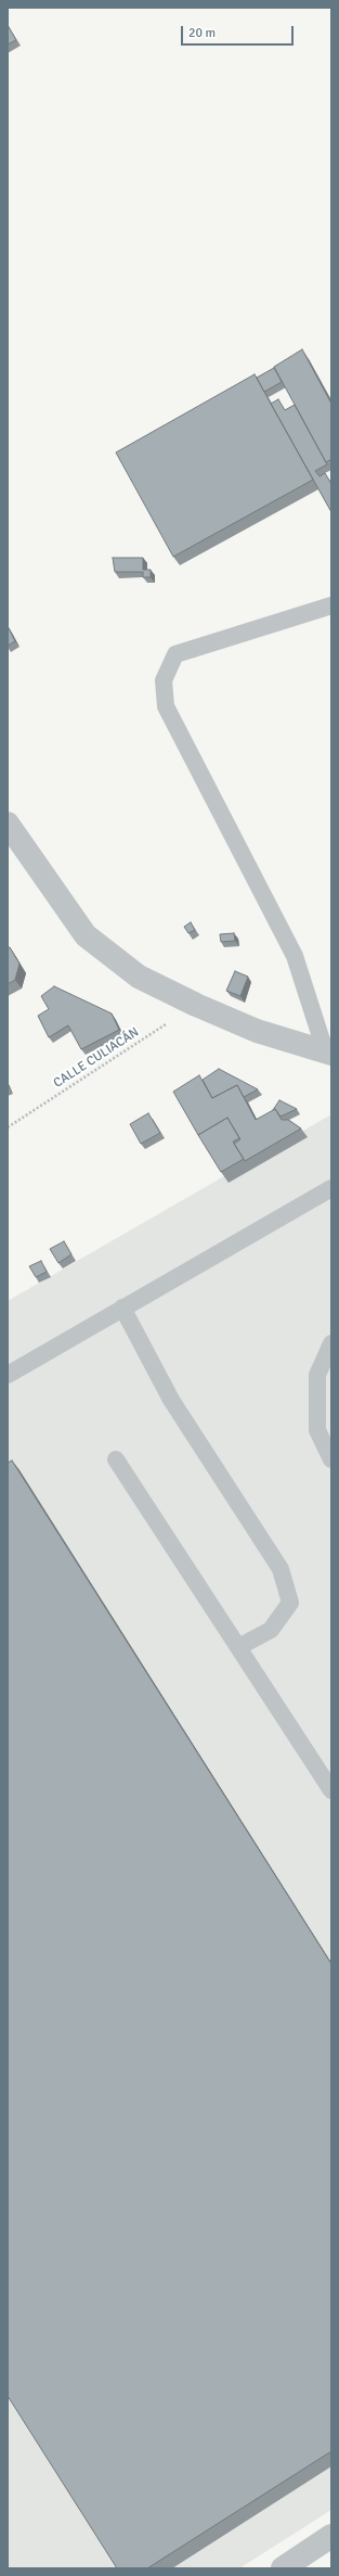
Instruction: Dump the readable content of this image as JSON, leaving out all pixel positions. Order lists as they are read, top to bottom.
{
  "streets": {
    "path": ["CALLE CULIACÁN"]
  },
  "scale_bar": "20 m"
}
